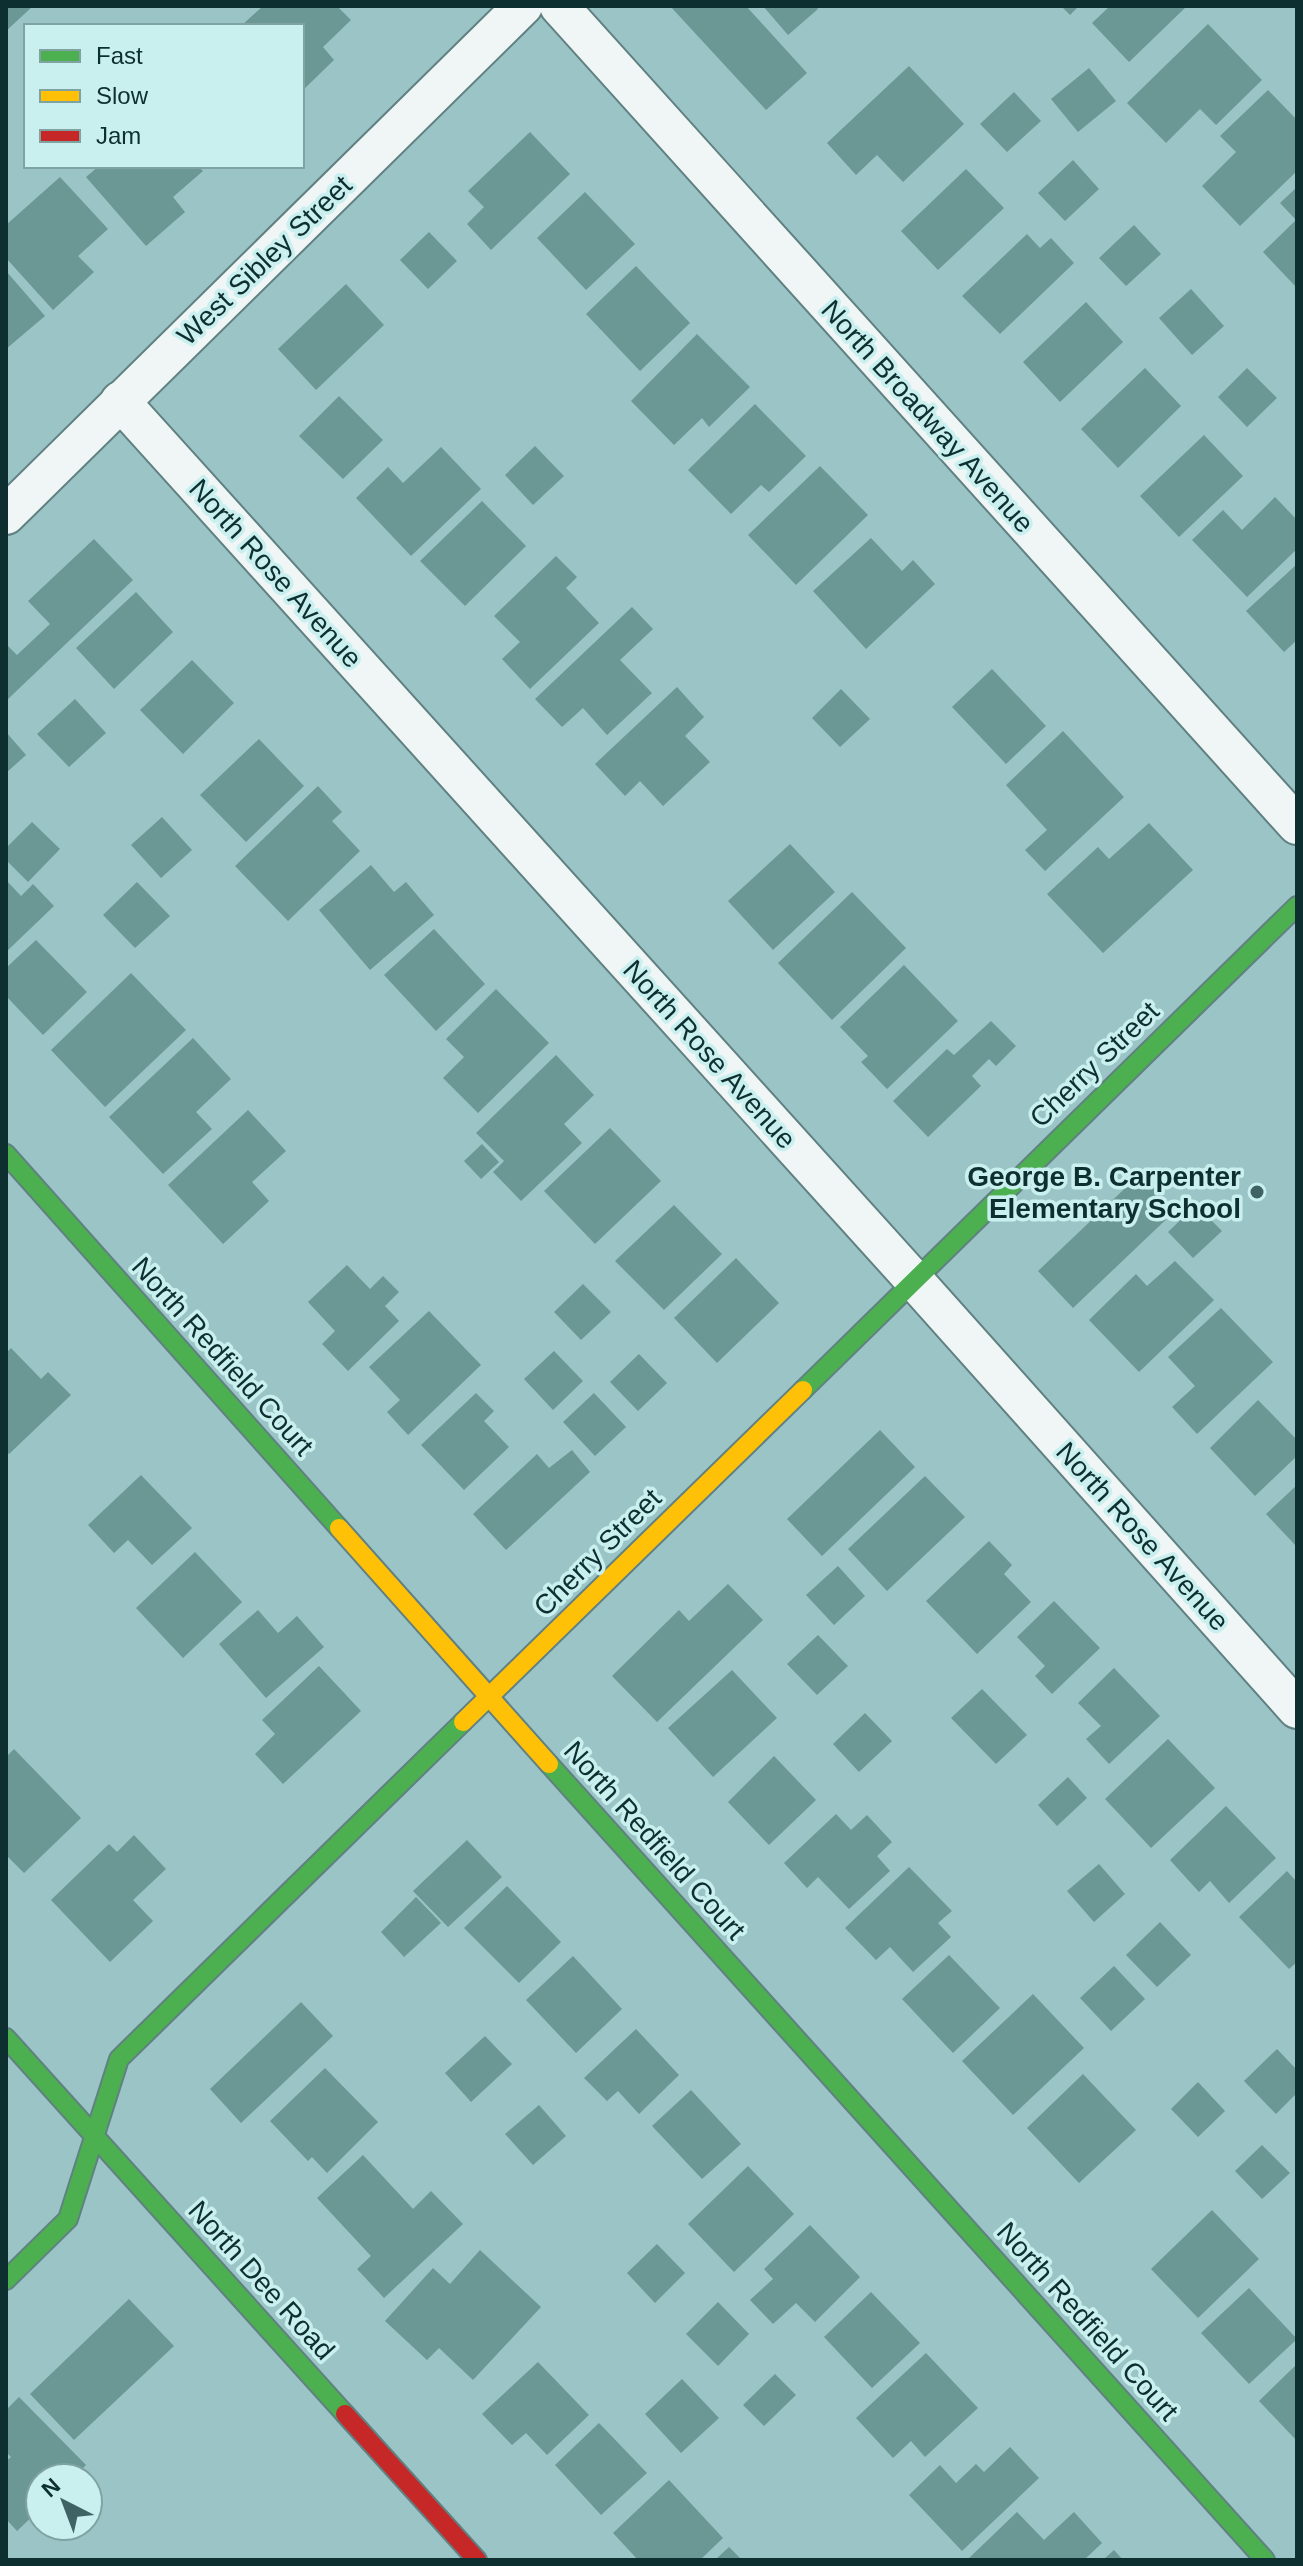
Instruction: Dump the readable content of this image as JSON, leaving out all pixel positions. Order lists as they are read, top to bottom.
{
  "streets": {
    "street": [
      "West Sibley Street",
      "North Broadway Avenue",
      "North Rose Avenue",
      "Cherry Street",
      "North Redfield Court",
      "North Dee Road"
    ]
  },
  "crossings": [
    ["West Sibley Street", "North Rose Avenue"],
    ["North Rose Avenue", "Cherry Street"],
    ["Cherry Street", "North Redfield Court"],
    ["Cherry Street", "North Dee Road"]
  ],
  "places": ["George B. Carpenter Elementary School"],
  "legend": ["Fast", "Slow", "Jam"],
  "north": "top left"
}
